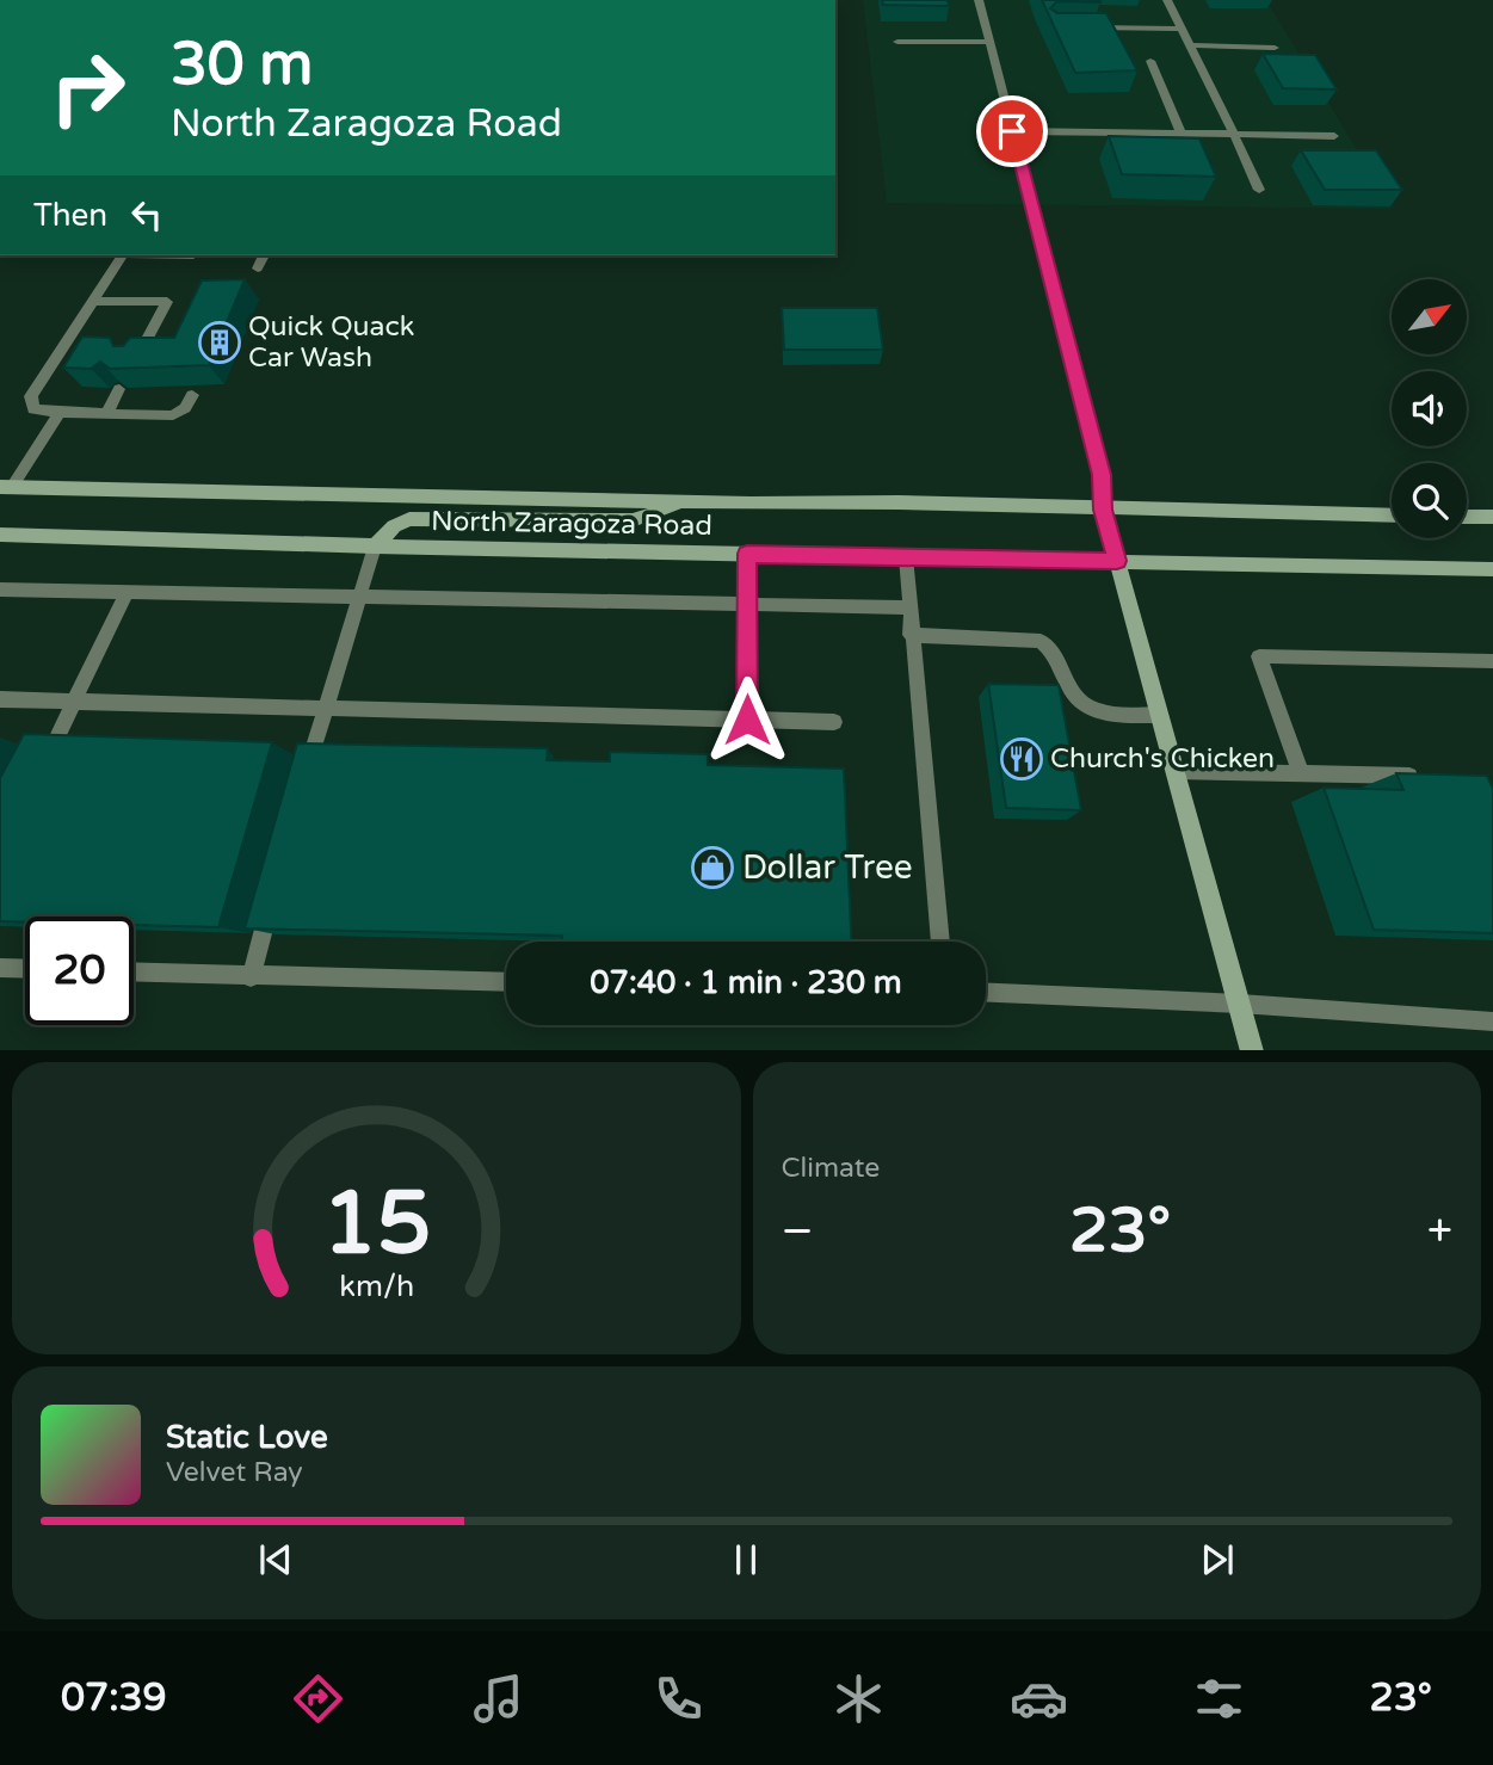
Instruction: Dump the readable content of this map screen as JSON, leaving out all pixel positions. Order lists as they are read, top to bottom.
{
  "streets": {
    "main road": ["North Zaragoza Road"]
  },
  "places": {
    "building": ["Quick Quack Car Wash"],
    "restaurant": ["Church's Chicken"],
    "shop": ["Dollar Tree"]
  },
  "north": "top right",
  "page": {
    "turn": ["30 m", "North Zaragoza Road"],
    "then": "Then",
    "limit": "20",
    "trip": "07:40 · 1 min · 230 m",
    "tile": "Climate",
    "heat": ["−", "23°", "+"],
    "song": ["Static Love", "Velvet Ray"],
    "tabs": ["07:39", "23°"],
    "gauge": ["15", "km/h"]
  }
}
